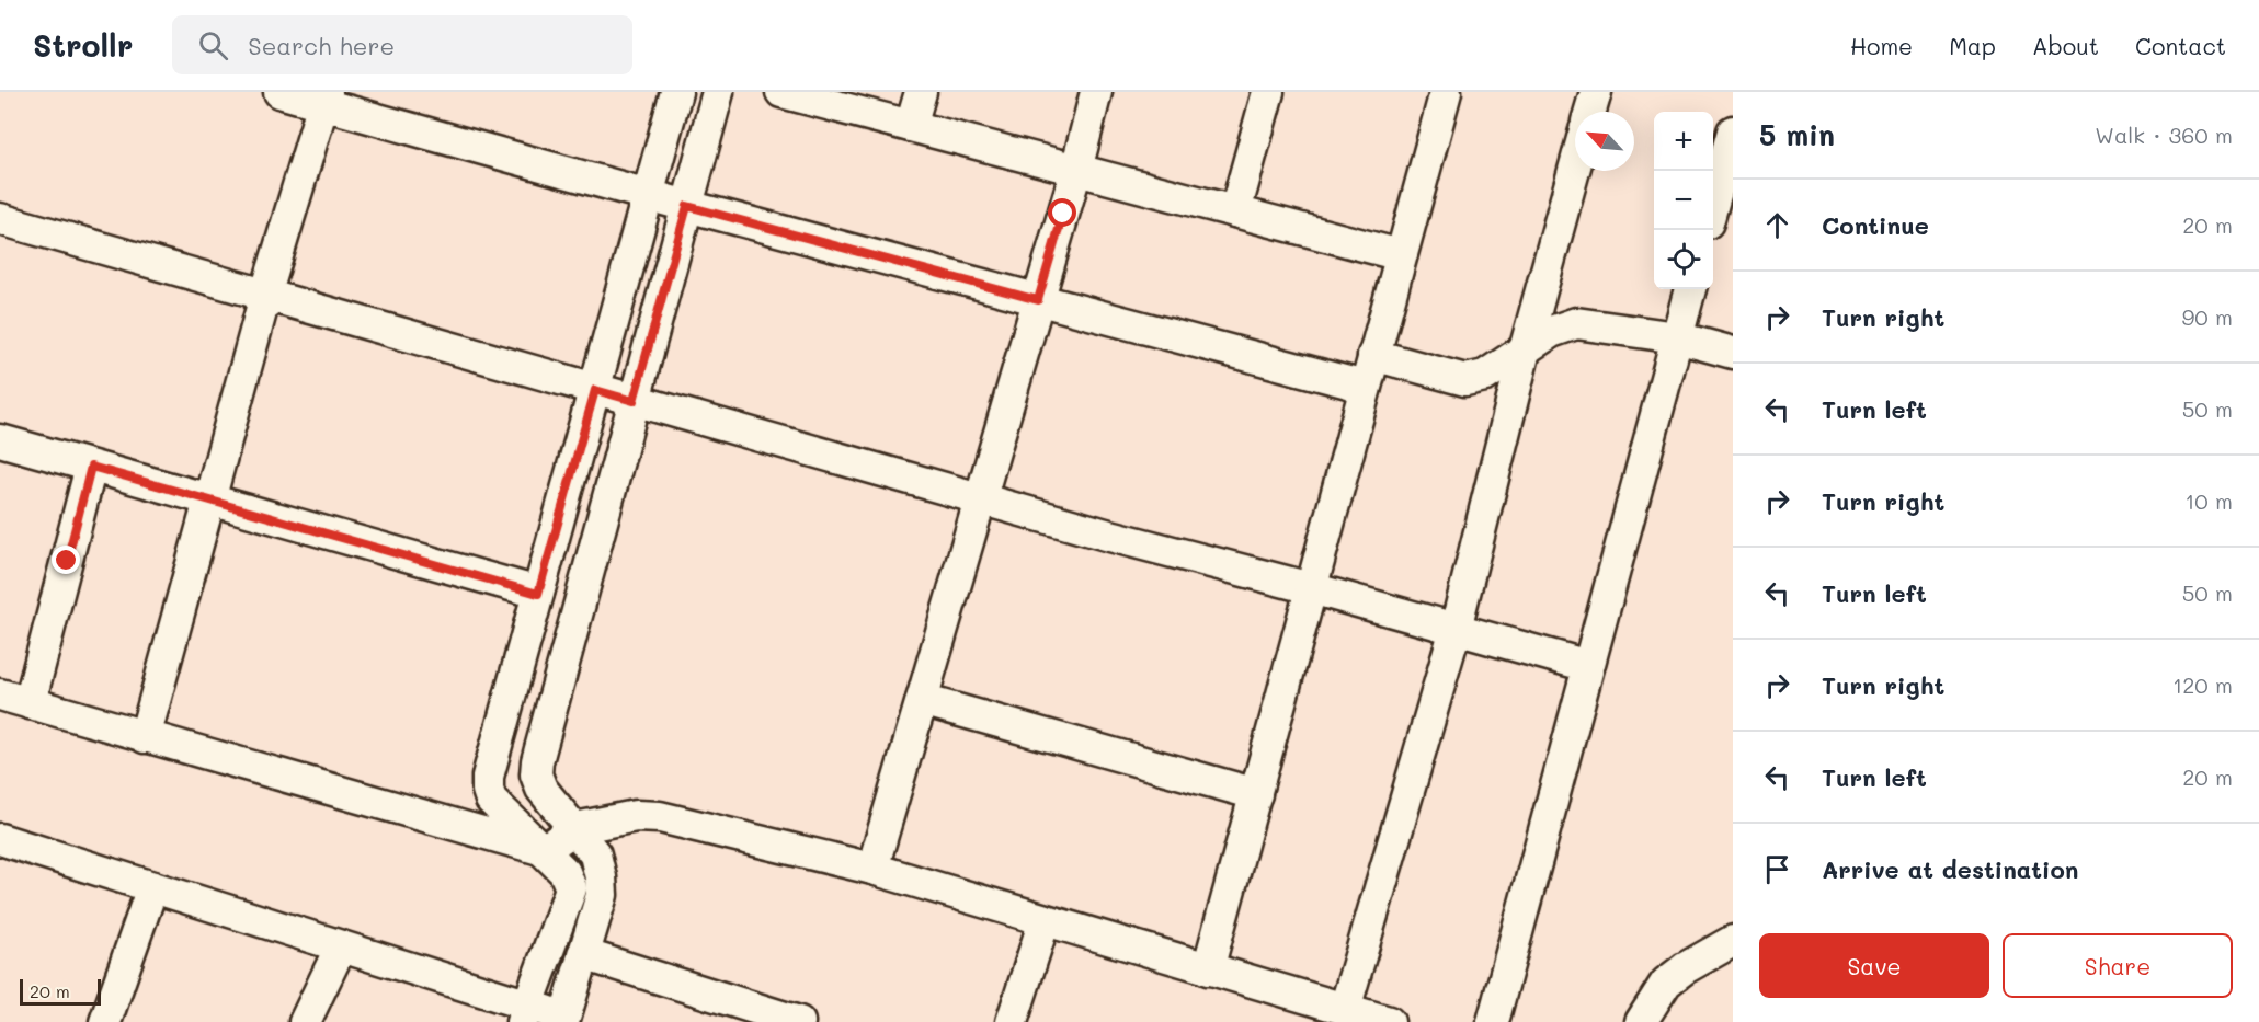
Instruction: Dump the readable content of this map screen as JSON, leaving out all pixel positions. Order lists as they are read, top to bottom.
{
  "scale_bar": "20 m",
  "north": "top left",
  "page": {
    "header": "Strollr",
    "search": "Search here",
    "nav": [
      "Home",
      "Map",
      "About",
      "Contact"
    ],
    "heading": ["5 min", "Walk · 360 m"],
    "map_buttons": ["+", "−"],
    "list": [
      ["Continue", "20 m"],
      ["Turn right", "90 m"],
      ["Turn left", "50 m"],
      ["Turn right", "10 m"],
      ["Turn left", "50 m"],
      ["Turn right", "120 m"],
      ["Turn left", "20 m"],
      "Arrive at destination"
    ],
    "buttons": ["Save", "Share"],
    "scale": "20 m"
  }
}
